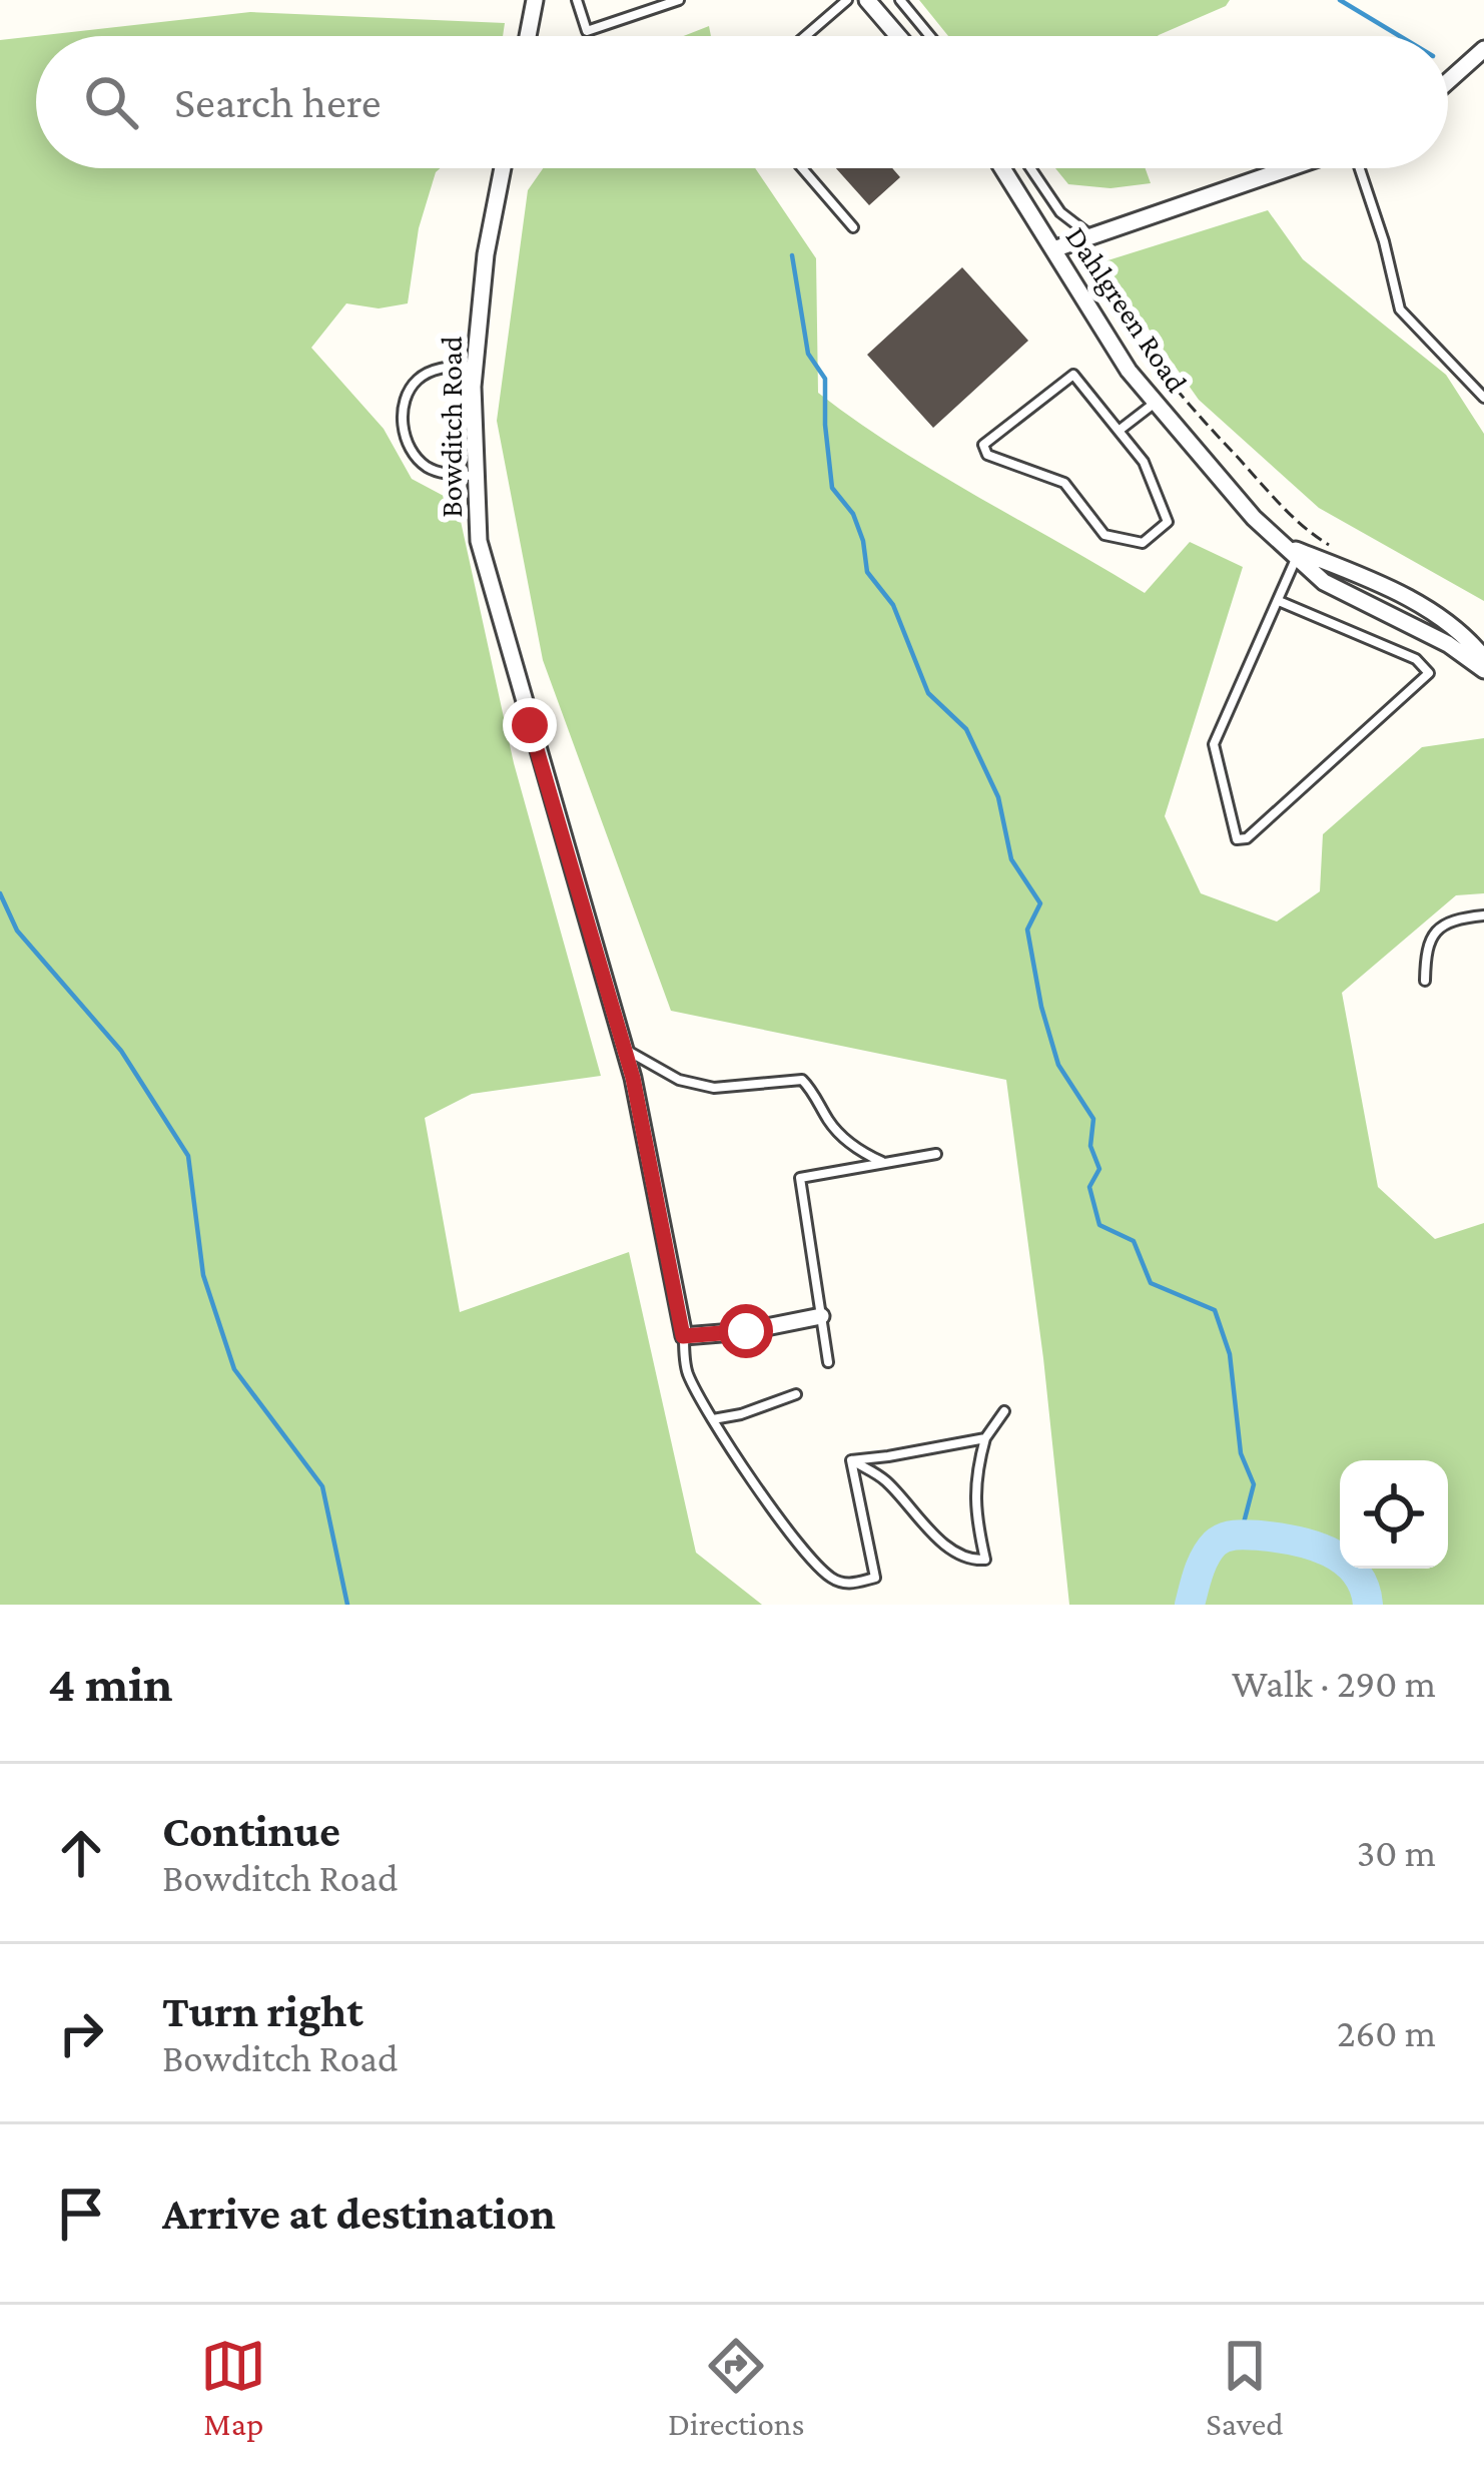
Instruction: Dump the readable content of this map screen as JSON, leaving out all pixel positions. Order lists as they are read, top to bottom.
{
  "streets": {
    "street": ["Dahlgreen Road", "Bowditch Road"]
  },
  "page": {
    "search": "Search here",
    "heading": ["4 min", "Walk · 290 m"],
    "list": [
      ["Continue", "Bowditch Road", "30 m"],
      ["Turn right", "Bowditch Road", "260 m"],
      "Arrive at destination"
    ],
    "nav": ["Map", "Directions", "Saved"]
  }
}
